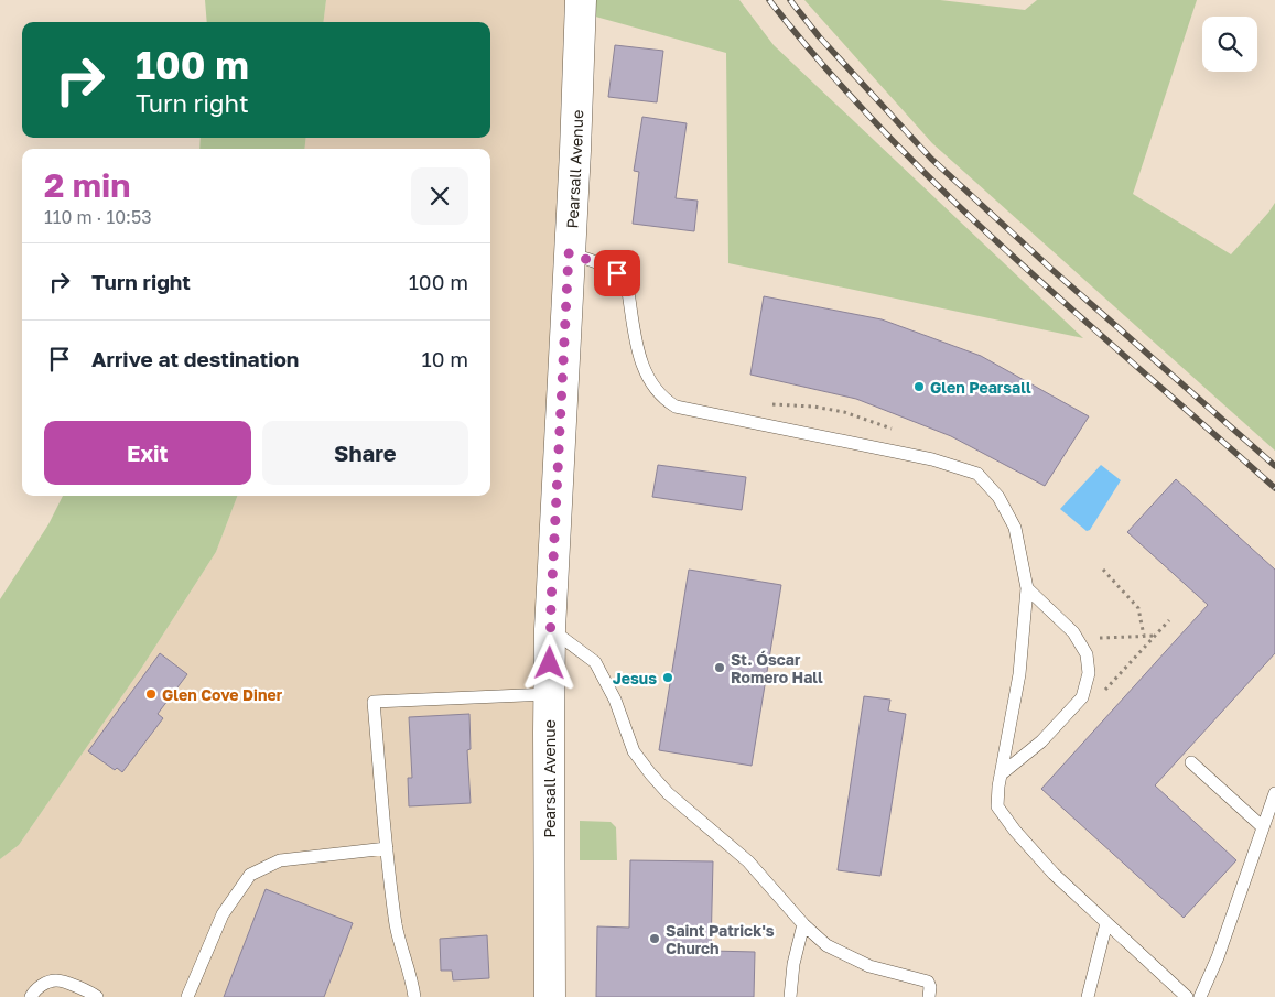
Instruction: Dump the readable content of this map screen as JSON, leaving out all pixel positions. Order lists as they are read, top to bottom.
{
  "streets": {
    "street": ["Pearsall Avenue"]
  },
  "places": [
    "Glen Pearsall",
    "St. Óscar Romero Hall",
    "Jesus",
    "Glen Cove Diner",
    "Saint Patrick's Church"
  ],
  "page": {
    "turn": ["100 m", "Turn right"],
    "heading": ["2 min", "110 m · 10:53"],
    "list": [
      {
        "name": "Turn right",
        "value": "100 m"
      },
      {
        "name": "Arrive at destination",
        "value": "10 m"
      }
    ],
    "buttons": ["Exit", "Share"]
  }
}
